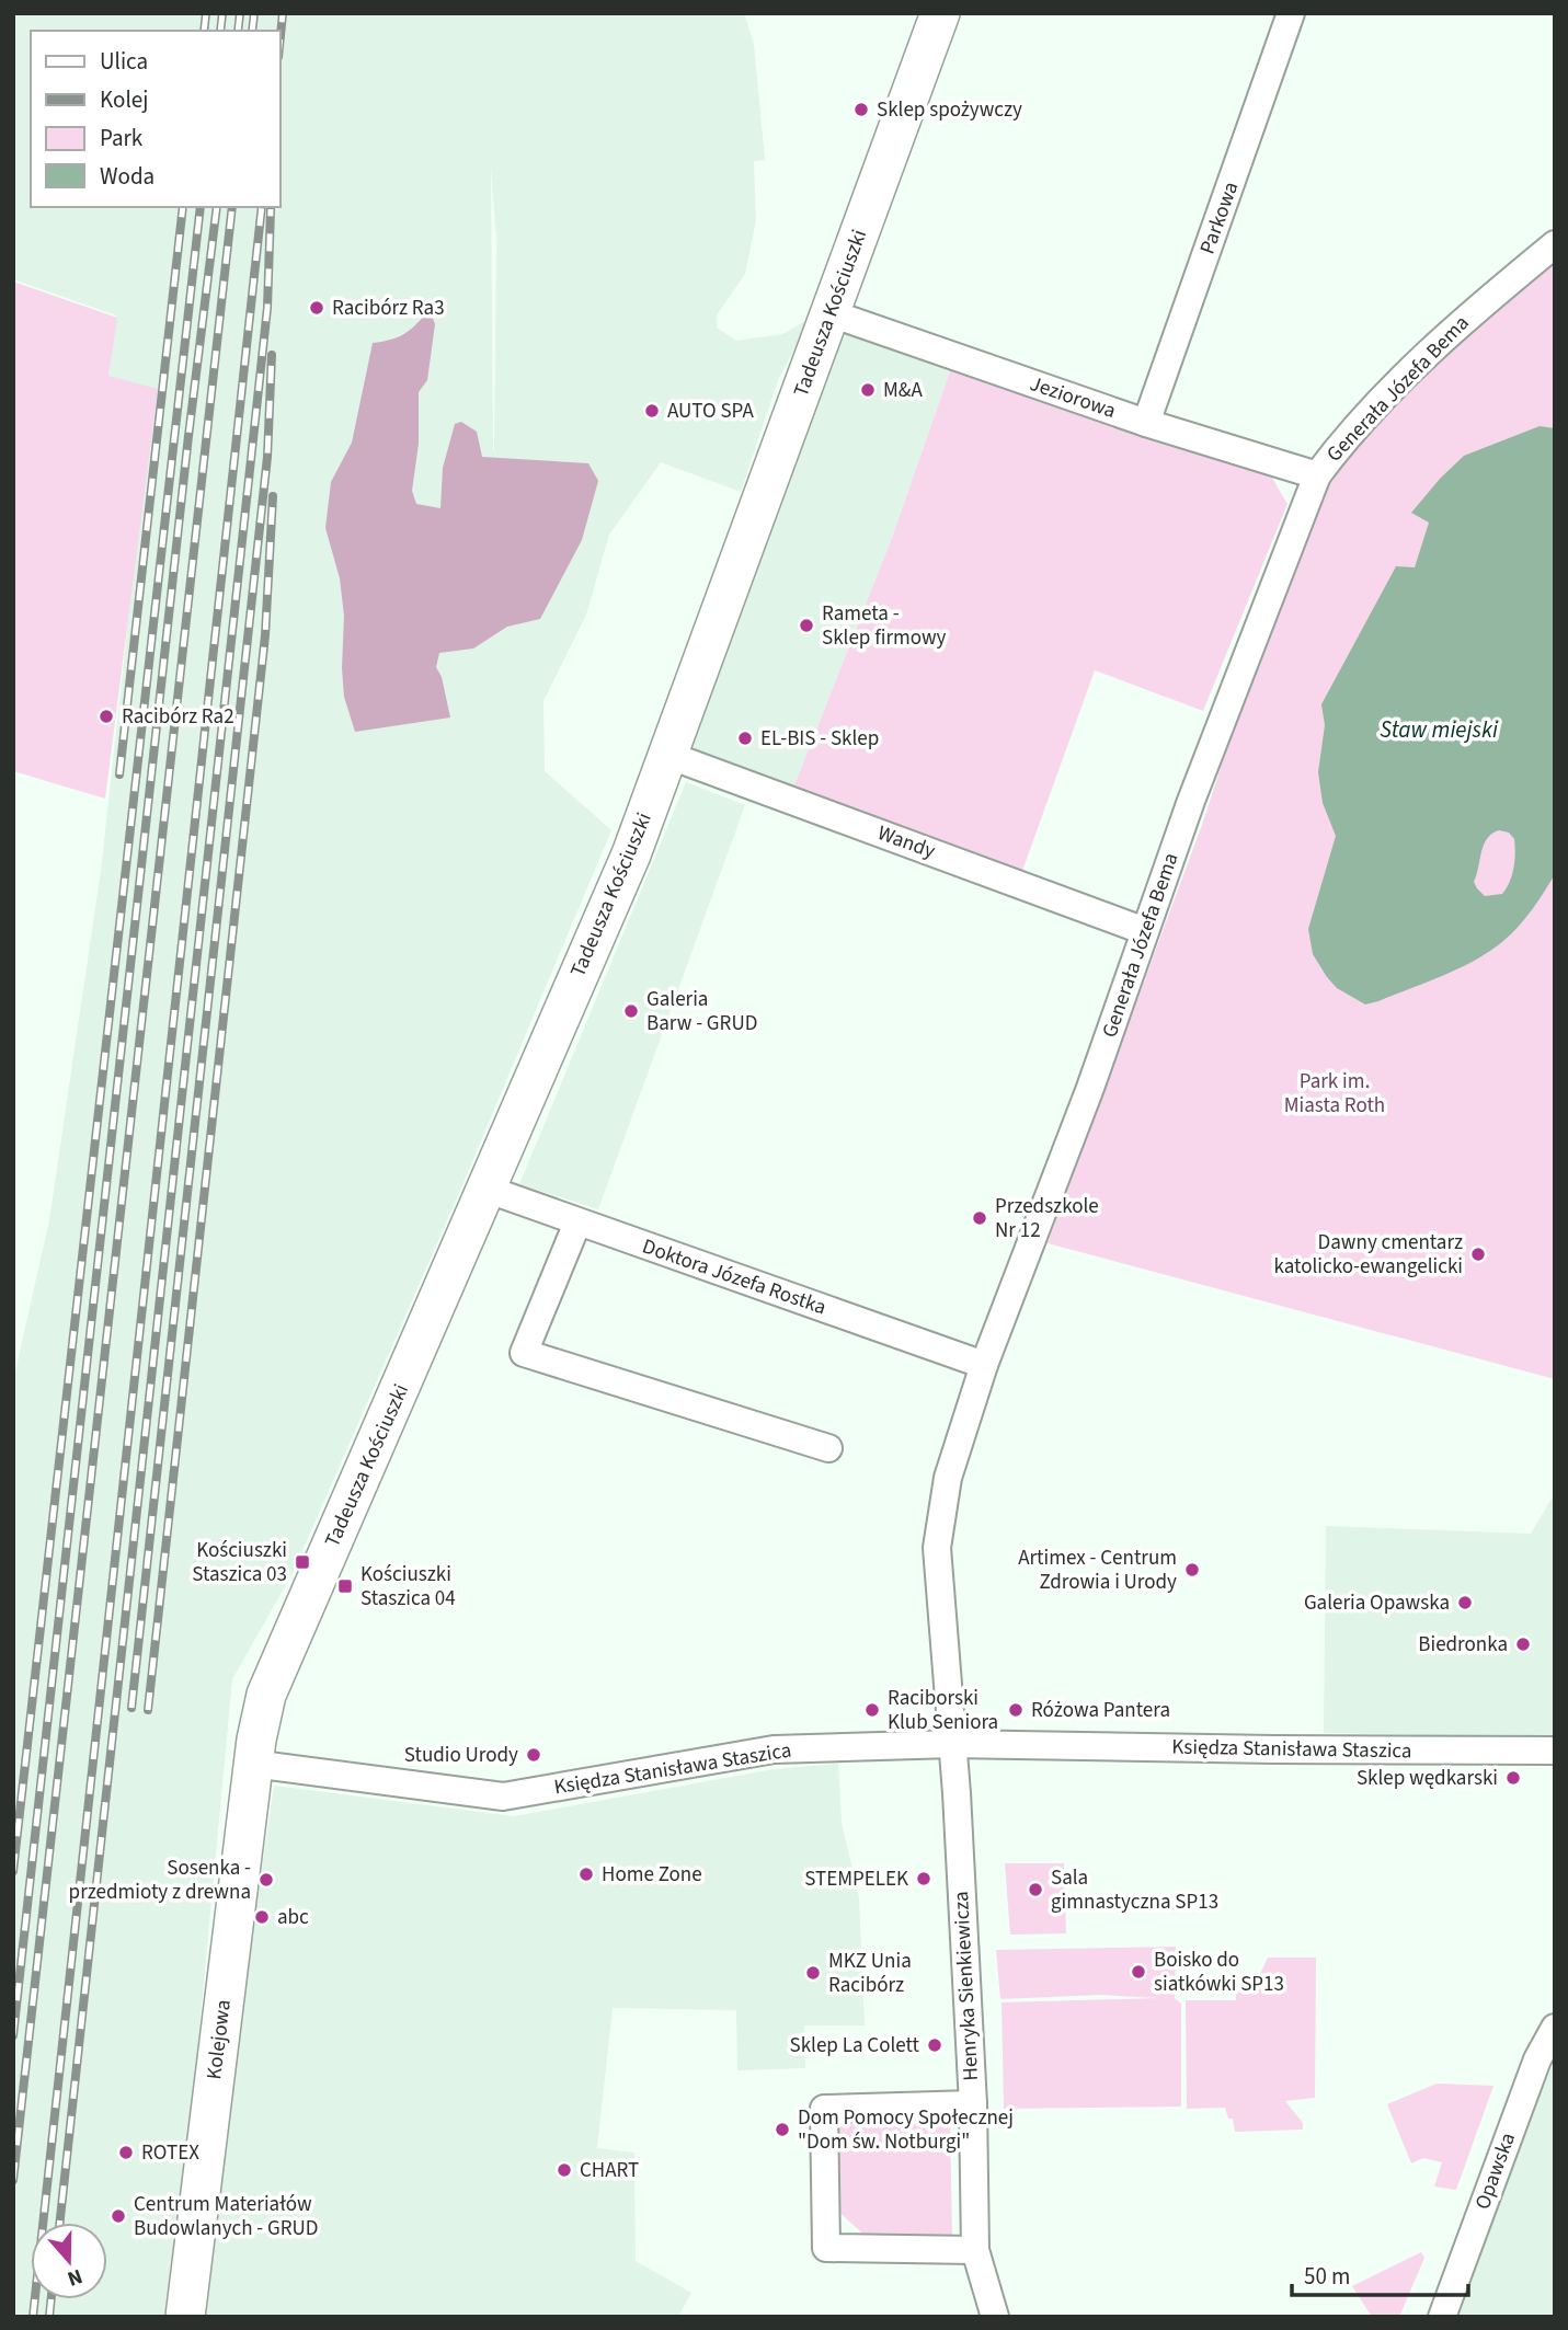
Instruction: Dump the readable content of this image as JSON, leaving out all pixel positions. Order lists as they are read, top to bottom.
{
  "streets": {
    "main road": ["Tadeusza Kościuszki", "Kolejowa"],
    "street": [
      "Parkowa",
      "Generała Józefa Bema",
      "Jeziorowa",
      "Wandy",
      "Doktora Józefa Rostka",
      "Księdza Stanisława Staszica",
      "Henryka Sienkiewicza",
      "Opawska"
    ]
  },
  "crossings": [
    ["Parkowa", "Jeziorowa"],
    ["Tadeusza Kościuszki", "Jeziorowa"],
    ["Tadeusza Kościuszki", "Wandy"],
    ["Tadeusza Kościuszki", "Doktora Józefa Rostka"],
    ["Tadeusza Kościuszki", "Księdza Stanisława Staszica"],
    ["Tadeusza Kościuszki", "Kolejowa"],
    ["Generała Józefa Bema", "Jeziorowa"],
    ["Generała Józefa Bema", "Wandy"],
    ["Generała Józefa Bema", "Doktora Józefa Rostka"],
    ["Generała Józefa Bema", "Księdza Stanisława Staszica"],
    ["Generała Józefa Bema", "Henryka Sienkiewicza"],
    ["Księdza Stanisława Staszica", "Henryka Sienkiewicza"],
    ["Księdza Stanisława Staszica", "Kolejowa"]
  ],
  "water": ["Staw miejski"],
  "parks": ["Park im. Miasta Roth"],
  "places": {
    "other": [
      "Sklep spożywczy",
      "Racibórz Ra3",
      "M&A",
      "AUTO SPA",
      "Rameta - Sklep firmowy",
      "Racibórz Ra2",
      "EL-BIS - Sklep",
      "Galeria Barw - GRUD",
      "Przedszkole Nr 12",
      "Dawny cmentarz katolicko-ewangelicki",
      "Artimex - Centrum Zdrowia i Urody",
      "Galeria Opawska",
      "Biedronka",
      "Raciborski Klub Seniora",
      "Różowa Pantera",
      "Studio Urody",
      "Sklep wędkarski",
      "Home Zone",
      "STEMPELEK",
      "Sosenka - przedmioty z drewna",
      "Sala gimnastyczna SP13",
      "abc",
      "Boisko do siatkówki SP13",
      "MKZ Unia Racibórz",
      "Sklep La Colett",
      "Dom Pomocy Społecznej \"Dom św. Notburgi\"",
      "ROTEX",
      "CHART",
      "Centrum Materiałów Budowlanych - GRUD"
    ],
    "transit": ["Kościuszki Staszica 03", "Kościuszki Staszica 04"]
  },
  "legend": [
    "Ulica",
    "Kolej",
    "Park",
    "Woda"
  ],
  "scale_bar": "50 m",
  "north": "bottom"
}
